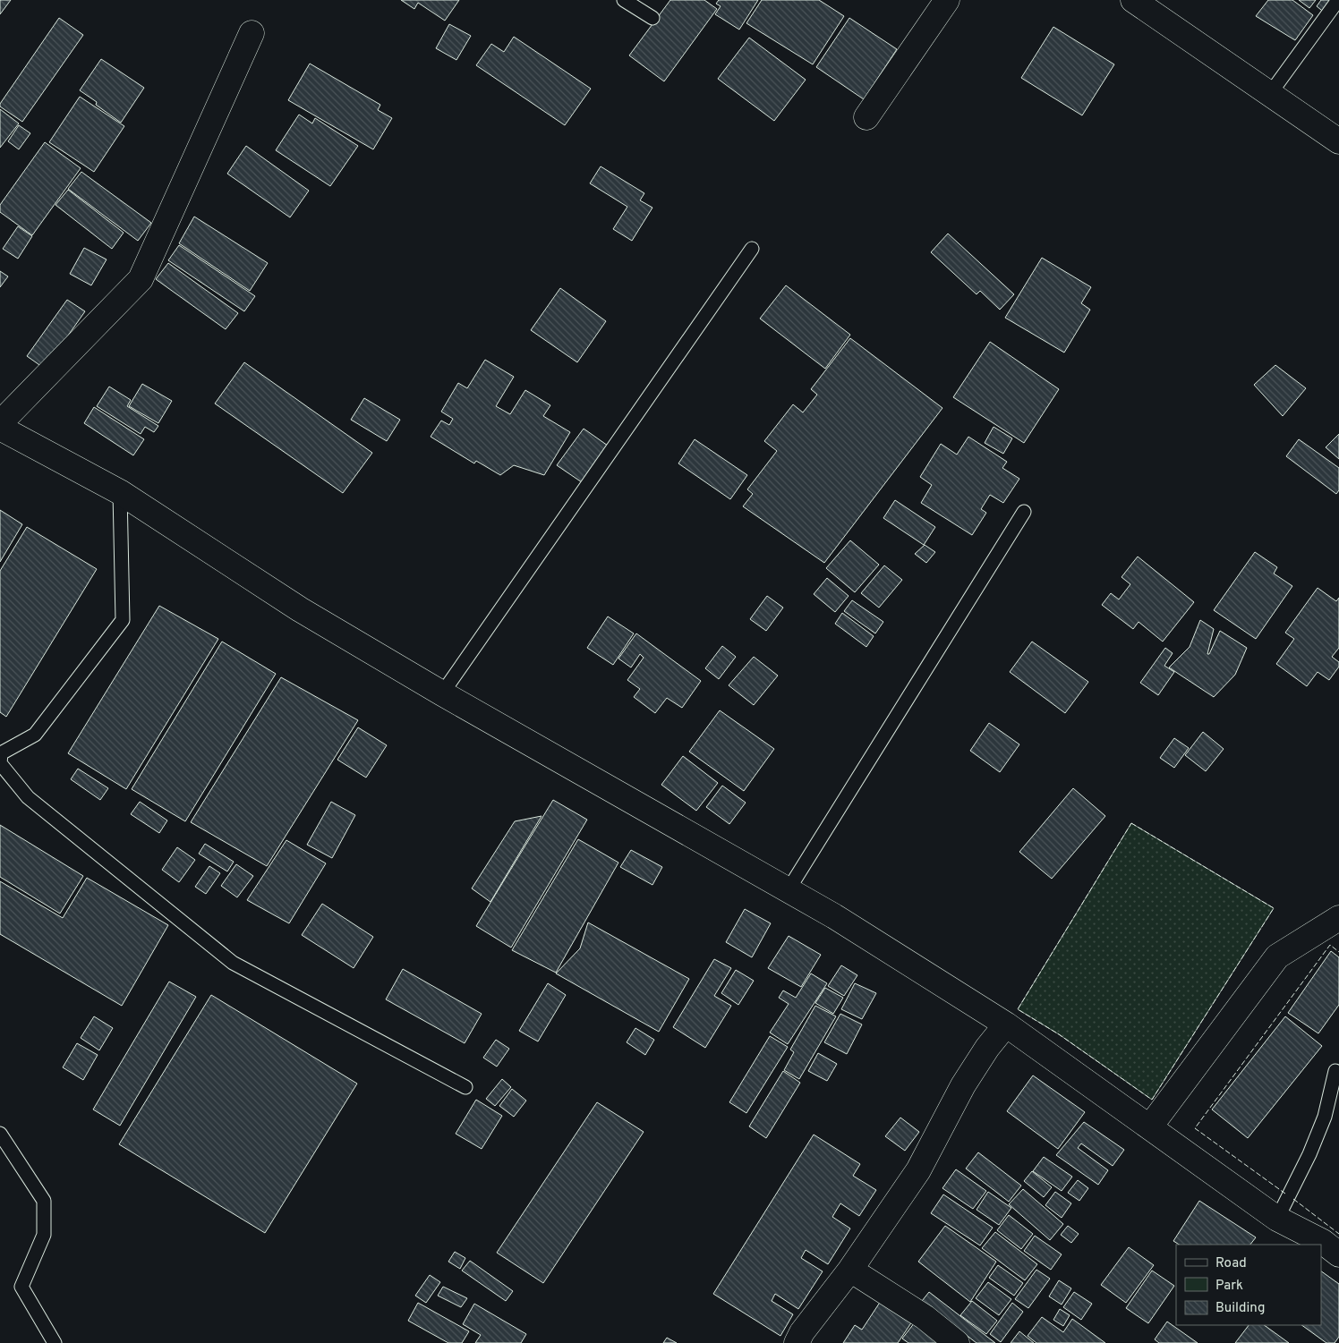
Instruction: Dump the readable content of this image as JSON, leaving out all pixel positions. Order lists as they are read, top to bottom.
{
  "legend": ["Road", "Park", "Building"]
}
